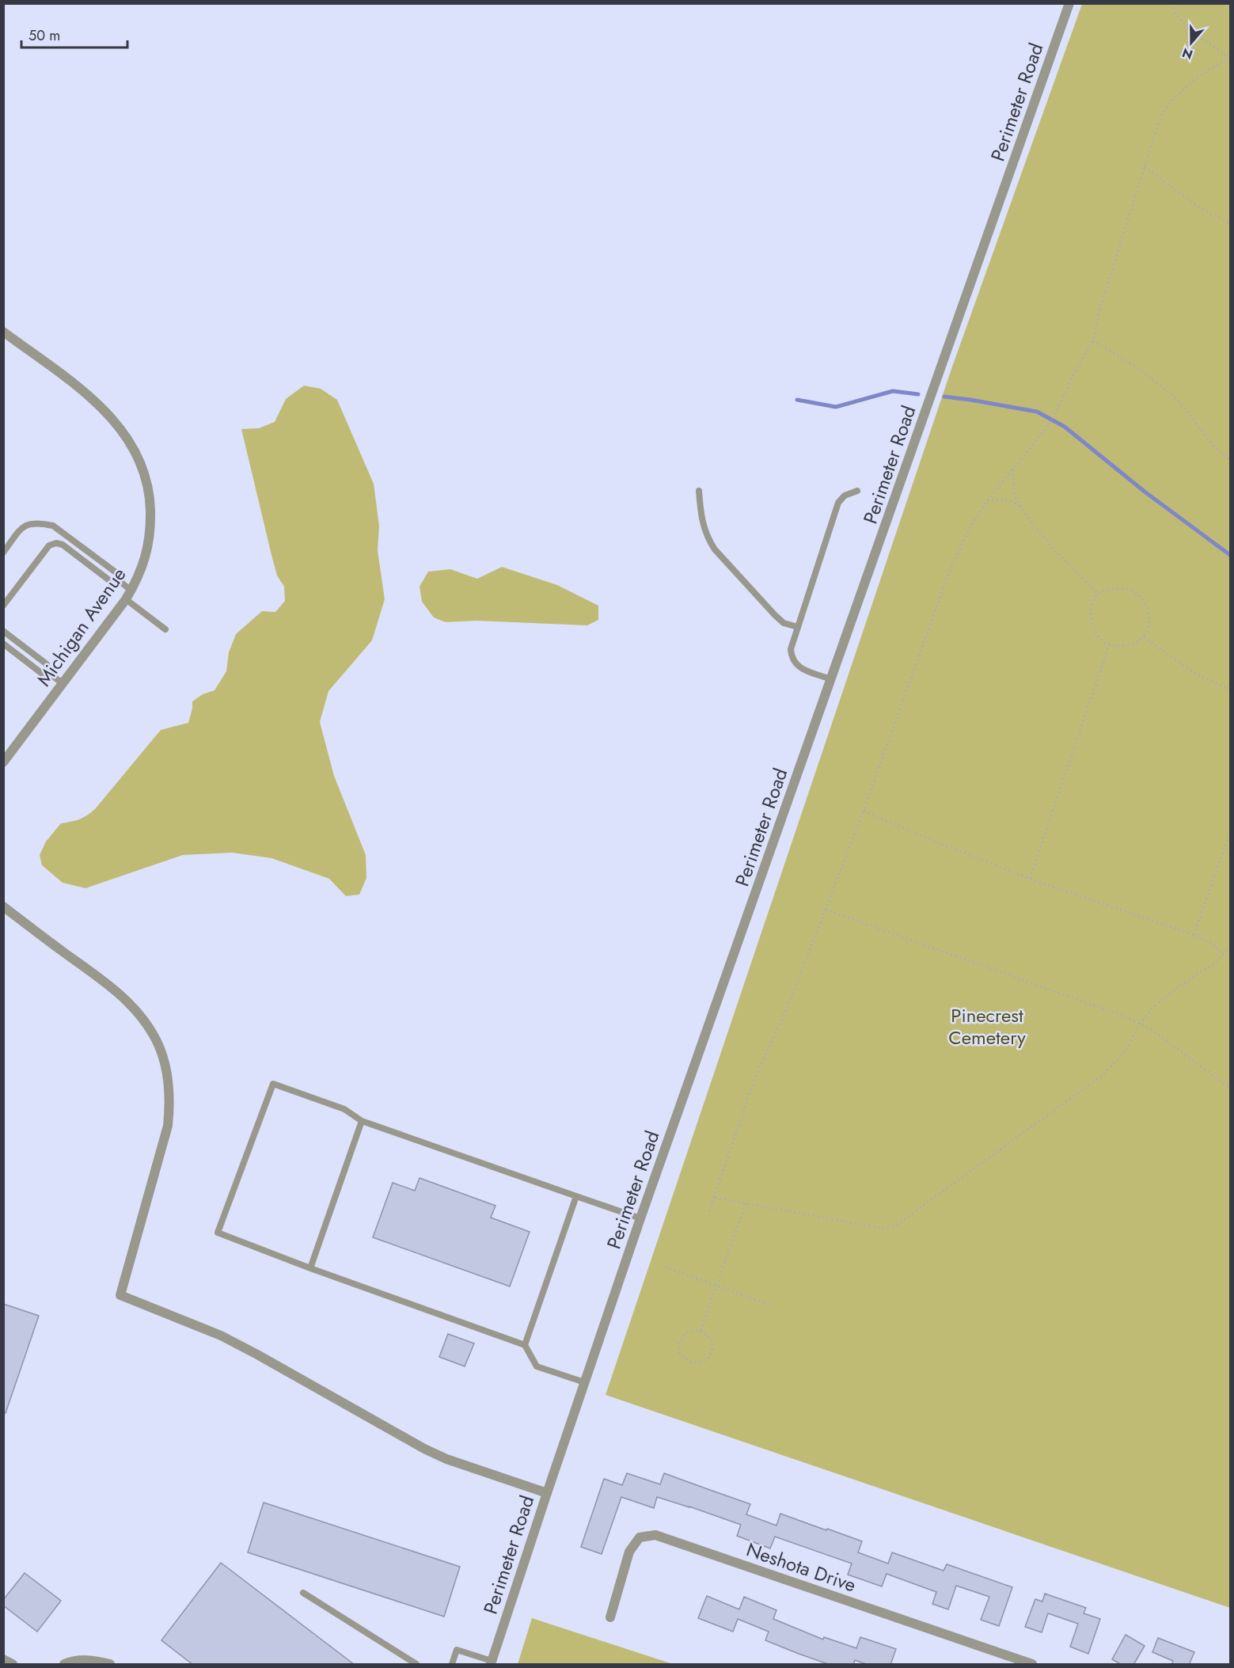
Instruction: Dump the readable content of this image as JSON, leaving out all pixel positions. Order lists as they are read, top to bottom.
{
  "streets": {
    "street": ["Perimeter Road", "Michigan Avenue", "Neshota Drive"]
  },
  "parks": ["Pinecrest Cemetery"],
  "scale_bar": "50 m",
  "north": "bottom"
}
